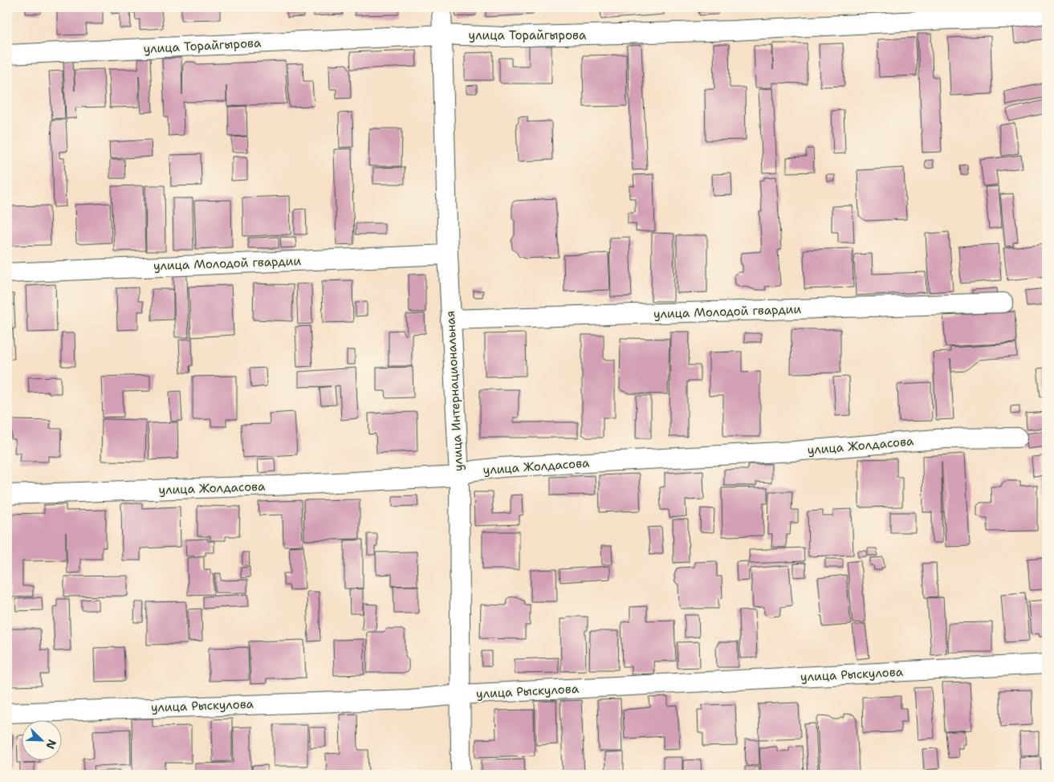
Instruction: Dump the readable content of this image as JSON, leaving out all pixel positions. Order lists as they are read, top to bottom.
{
  "streets": {
    "street": [
      "улица Торайгырова",
      "улица Молодой гвардии",
      "улица Интернациональная",
      "улица Жолдасова",
      "улица Рыскулова"
    ]
  },
  "crossings": [
    ["улица Торайгырова", "улица Интернациональная"],
    ["улица Молодой гвардии", "улица Интернациональная"],
    ["улица Интернациональная", "улица Жолдасова"],
    ["улица Интернациональная", "улица Рыскулова"]
  ],
  "north": "bottom right"
}
